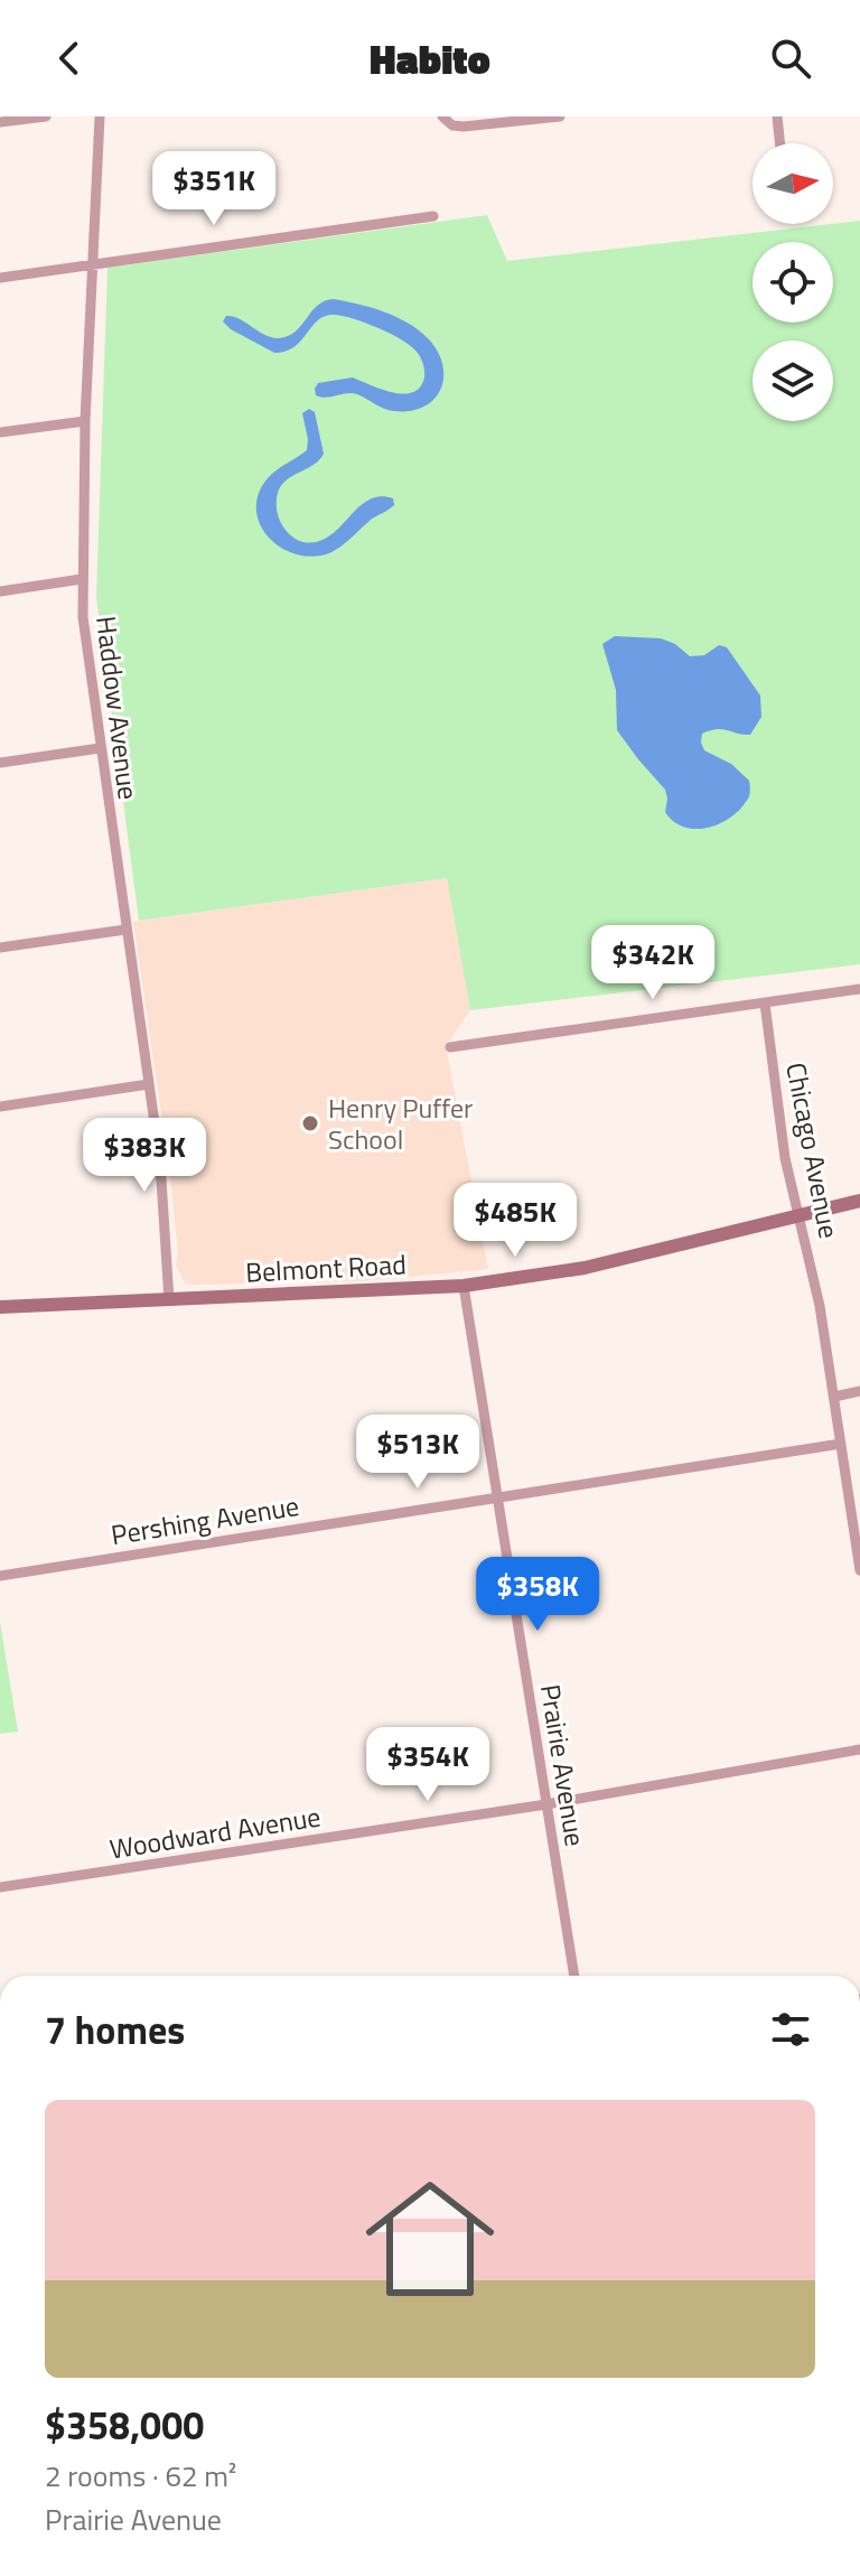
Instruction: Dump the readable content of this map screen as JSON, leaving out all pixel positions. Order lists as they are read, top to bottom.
{
  "streets": {
    "main road": ["Belmont Road"],
    "street": [
      "Haddow Avenue",
      "Chicago Avenue",
      "Pershing Avenue",
      "Prairie Avenue",
      "Woodward Avenue"
    ]
  },
  "crossings": [
    ["Haddow Avenue", "Belmont Road"],
    ["Chicago Avenue", "Belmont Road"],
    ["Chicago Avenue", "Pershing Avenue"],
    ["Belmont Road", "Prairie Avenue"],
    ["Pershing Avenue", "Prairie Avenue"],
    ["Prairie Avenue", "Woodward Avenue"]
  ],
  "places": ["Henry Puffer School"],
  "north": "right",
  "page": {
    "header": "Habito",
    "price": [
      "$351K",
      "$342K",
      "$383K",
      "$485K",
      "$513K",
      "$358K",
      "$354K"
    ],
    "heading": "7 homes",
    "list": [
      {
        "name": "$358,000",
        "note": "2 rooms · 62 m² · Prairie Avenue"
      }
    ]
  }
}
